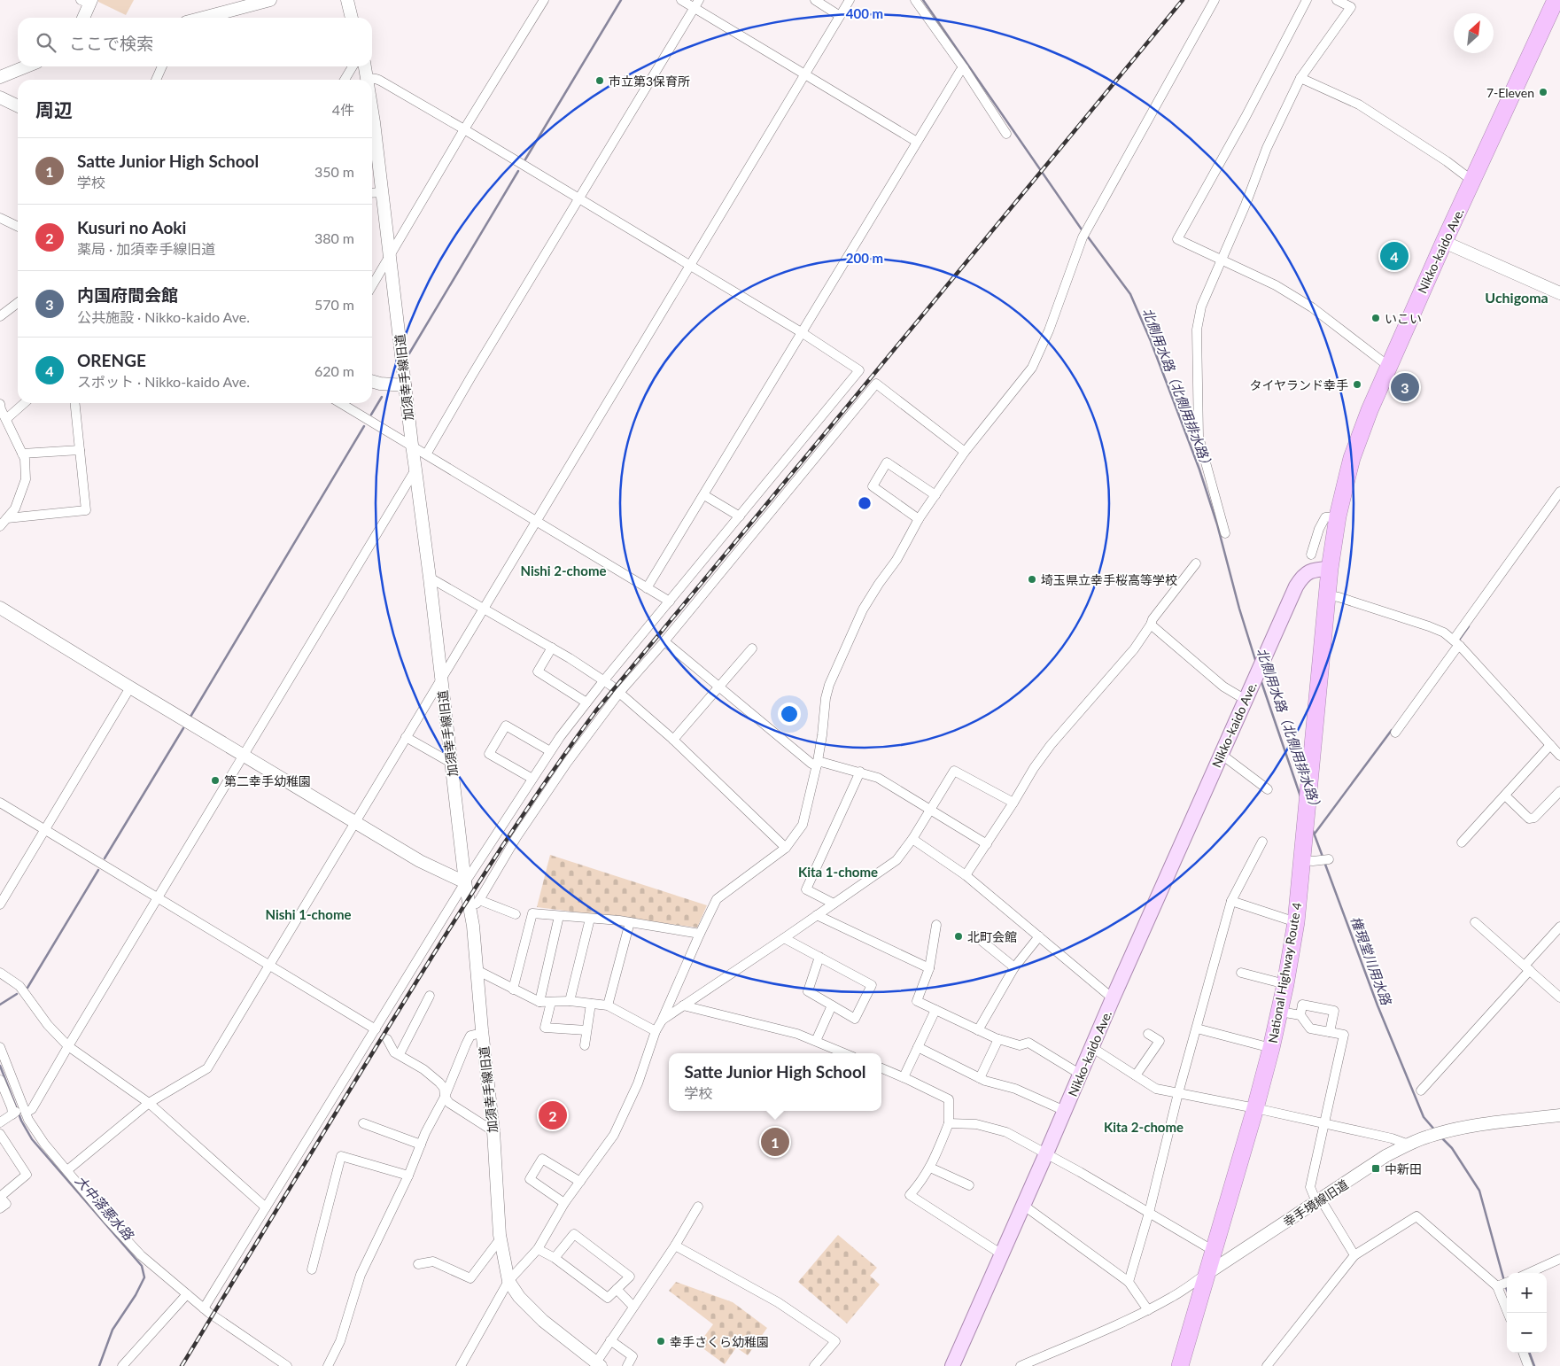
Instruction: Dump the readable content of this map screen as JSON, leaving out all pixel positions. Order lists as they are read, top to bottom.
{
  "streets": {
    "highway": ["Nikko-kaido Ave.", "National Highway Route 4"],
    "street": ["加須幸手線旧道", "幸手境線旧道"]
  },
  "crossings": [
    ["Nikko-kaido Ave.", "National Highway Route 4"],
    ["National Highway Route 4", "幸手境線旧道"]
  ],
  "districts": [
    "Uchigoma",
    "Nishi 2-chome",
    "Kita 1-chome",
    "Nishi 1-chome",
    "Kita 2-chome"
  ],
  "water": ["北側用水路（北側用排水路）", "権現堂川用水路", "大中落悪水路"],
  "places": {
    "other": [
      "市立第3保育所",
      "7-Eleven",
      "いこい",
      "タイヤランド幸手",
      "埼玉県立幸手桜高等学校",
      "第二幸手幼稚園",
      "北町会館",
      "幸手さくら幼稚園"
    ],
    "transit": ["中新田"]
  },
  "north": "top right",
  "page": {
    "search": "ここで検索",
    "heading": ["周辺", "4件"],
    "list": [
      {
        "mark": "1",
        "name": "Satte Junior High School",
        "note": "学校",
        "value": "350 m"
      },
      {
        "mark": "2",
        "name": "Kusuri no Aoki",
        "note": "薬局 · 加須幸手線旧道",
        "value": "380 m"
      },
      {
        "mark": "3",
        "name": "内国府間会館",
        "note": "公共施設 · Nikko-kaido Ave.",
        "value": "570 m"
      },
      {
        "mark": "4",
        "name": "ORENGE",
        "note": "スポット · Nikko-kaido Ave.",
        "value": "620 m"
      }
    ],
    "pins": [
      "4",
      "3",
      "2",
      "1"
    ],
    "popup": ["Satte Junior High School", "学校"],
    "map_buttons": ["+", "−"]
  },
  "rings": ["400 m", "200 m"]
}
